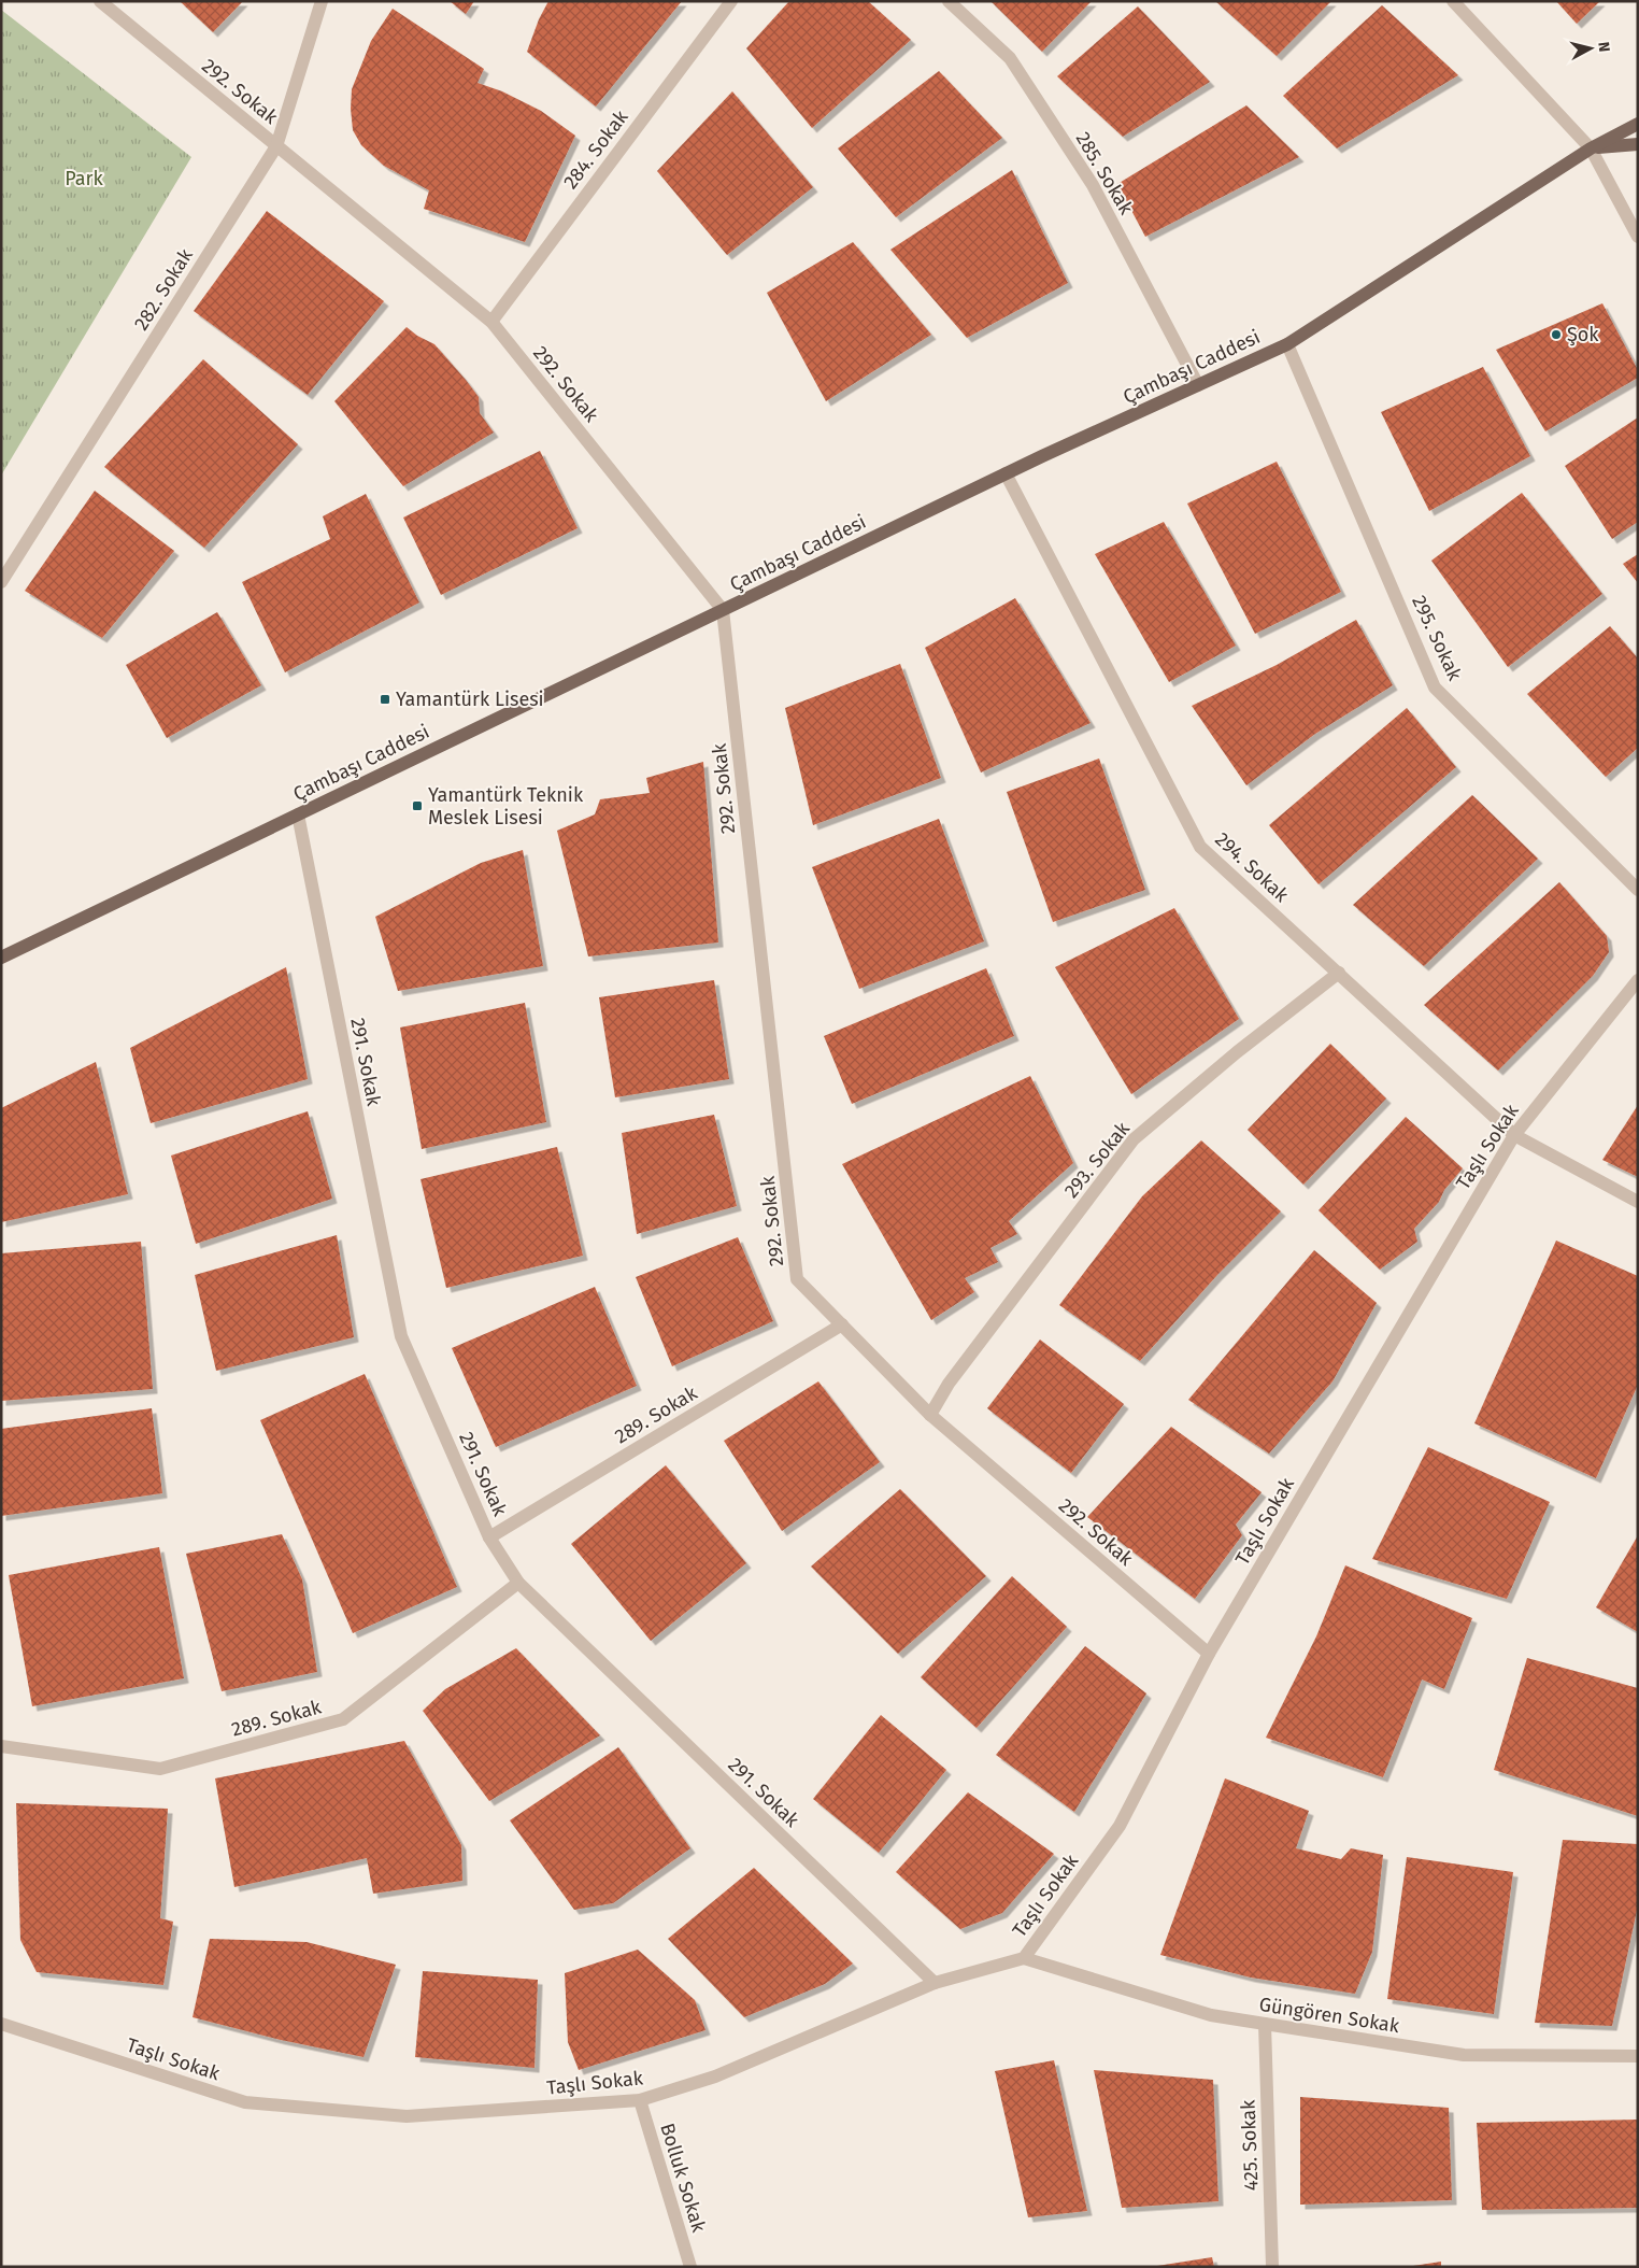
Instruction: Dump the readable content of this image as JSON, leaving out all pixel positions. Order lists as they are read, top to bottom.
{
  "streets": {
    "main road": ["Çambaşı Caddesi"],
    "street": [
      "292. Sokak",
      "284. Sokak",
      "285. Sokak",
      "282. Sokak",
      "295. Sokak",
      "294. Sokak",
      "291. Sokak",
      "Taşlı Sokak",
      "293. Sokak",
      "289. Sokak",
      "Güngören Sokak",
      "425. Sokak",
      "Bolluk Sokak"
    ]
  },
  "crossings": [
    ["292. Sokak", "284. Sokak"],
    ["292. Sokak", "282. Sokak"],
    ["292. Sokak", "Çambaşı Caddesi"],
    ["292. Sokak", "Taşlı Sokak"],
    ["292. Sokak", "293. Sokak"],
    ["292. Sokak", "289. Sokak"],
    ["285. Sokak", "Çambaşı Caddesi"],
    ["Çambaşı Caddesi", "295. Sokak"],
    ["Çambaşı Caddesi", "294. Sokak"],
    ["Çambaşı Caddesi", "291. Sokak"],
    ["294. Sokak", "Taşlı Sokak"],
    ["294. Sokak", "293. Sokak"],
    ["291. Sokak", "Taşlı Sokak"],
    ["291. Sokak", "289. Sokak"],
    ["Taşlı Sokak", "Güngören Sokak"],
    ["Taşlı Sokak", "Bolluk Sokak"],
    ["Güngören Sokak", "425. Sokak"]
  ],
  "parks": ["Park"],
  "places": {
    "other": ["Şok"],
    "transit": ["Yamantürk Lisesi", "Yamantürk Teknik Meslek Lisesi"]
  },
  "north": "right"
}
